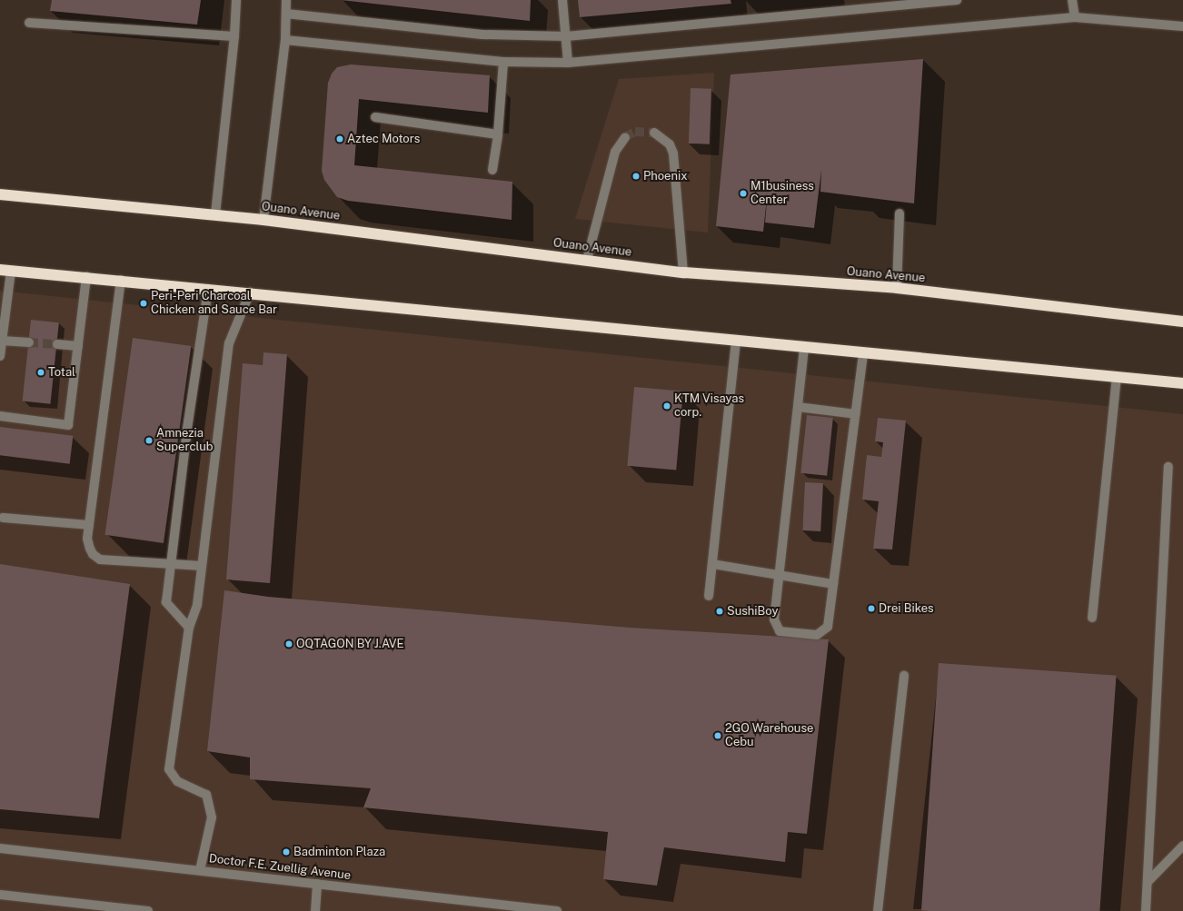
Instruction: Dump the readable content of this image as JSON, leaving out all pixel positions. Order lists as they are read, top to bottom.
{
  "streets": {
    "highway": ["Ouano Avenue"],
    "street": ["Doctor F.E. Zuellig Avenue"]
  },
  "places": [
    "Aztec Motors",
    "Phoenix",
    "M1business Center",
    "Peri-Peri Charcoal Chicken and Sauce Bar",
    "Total",
    "KTM Visayas corp.",
    "Amnezia Superclub",
    "Drei Bikes",
    "SushiBoy",
    "OQTAGON BY J.AVE",
    "2GO Warehouse Cebu",
    "Badminton Plaza"
  ]
}
